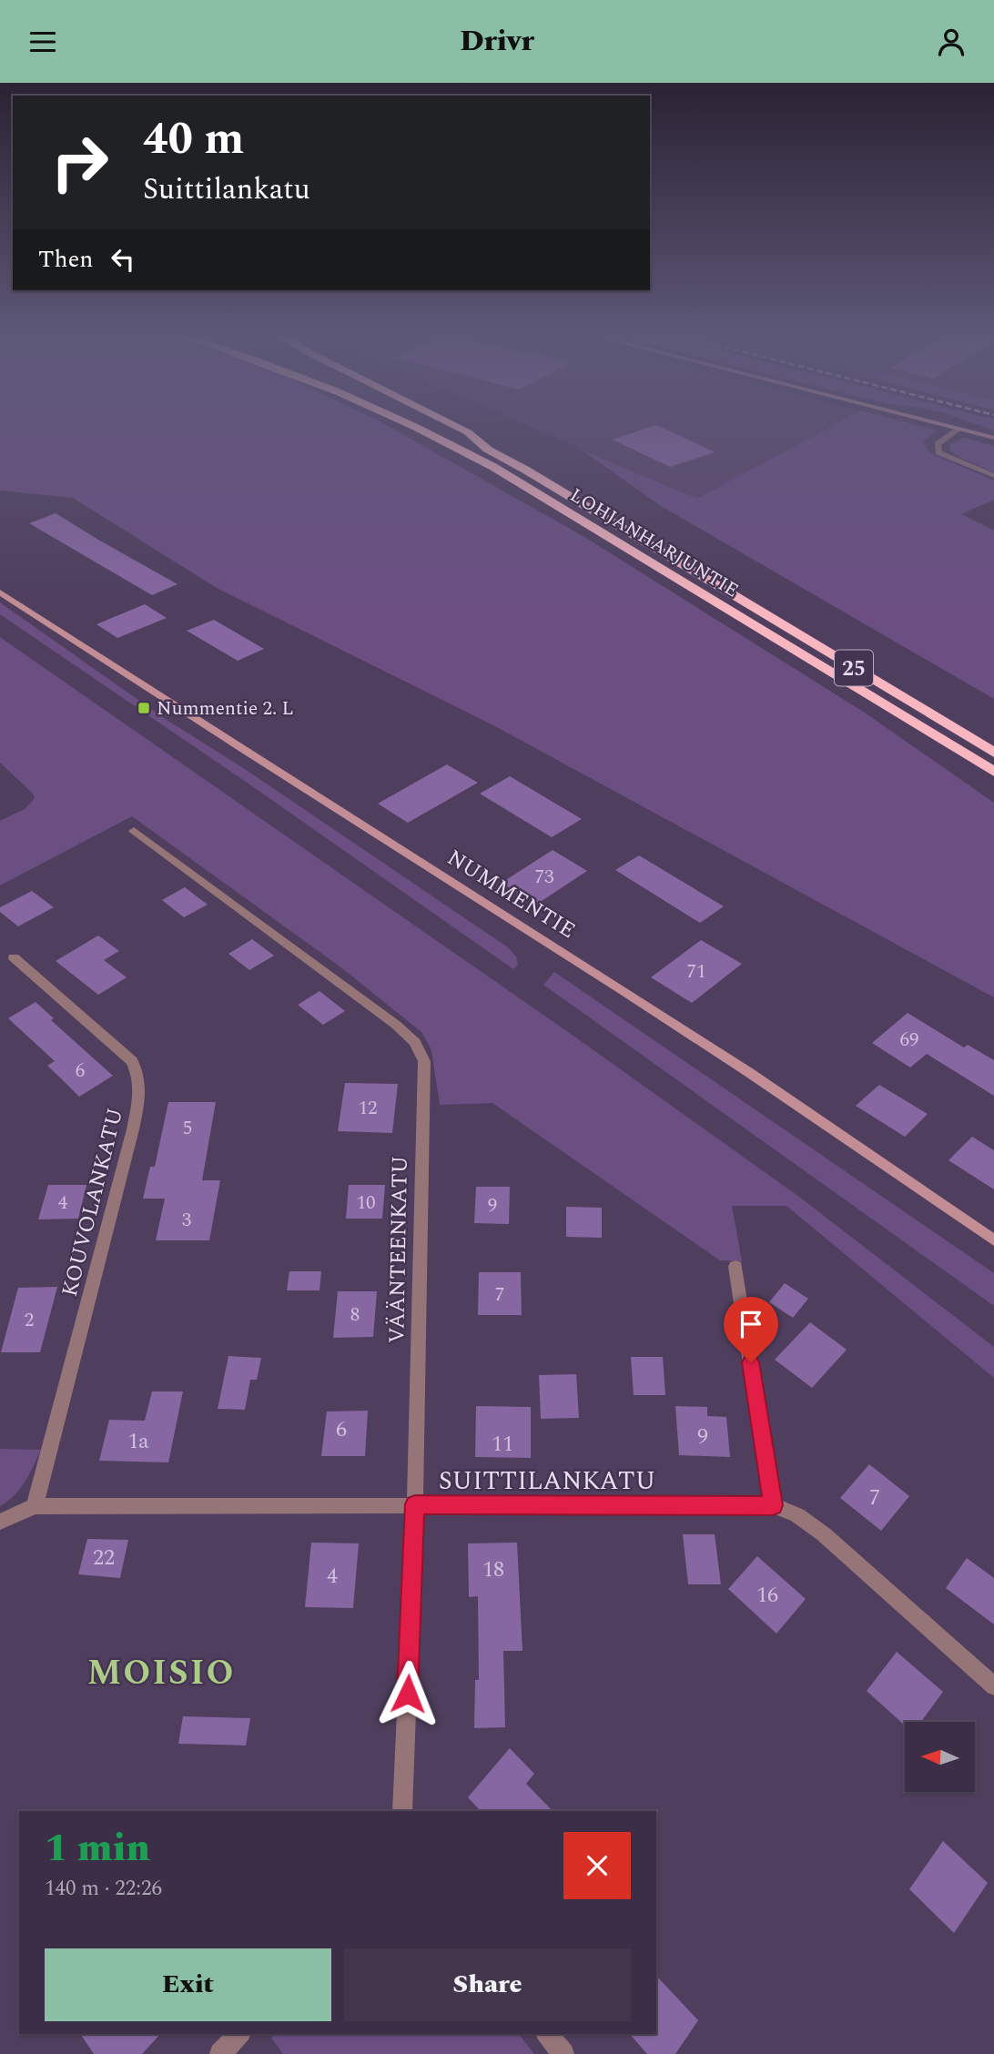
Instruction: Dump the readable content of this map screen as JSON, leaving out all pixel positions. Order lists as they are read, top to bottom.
{
  "streets": {
    "highway": ["LOHJANHARJUNTIE", "25"],
    "street": [
      "NUMMENTIE",
      "KOUVOLANKATU",
      "VÄÄNTEENKATU",
      "SUITTILANKATU"
    ]
  },
  "crossings": [
    ["KOUVOLANKATU", "SUITTILANKATU"],
    ["VÄÄNTEENKATU", "SUITTILANKATU"]
  ],
  "districts": ["MOISIO"],
  "places": {
    "transit": ["Nummentie 2. L"]
  },
  "house_numbers": [
    "73",
    "71",
    "69",
    "6",
    "12",
    "5",
    "4",
    "10",
    "9",
    "3",
    "7",
    "8",
    "2",
    "6",
    "9",
    "1a",
    "11",
    "7",
    "22",
    "18",
    "4",
    "16"
  ],
  "north": "left",
  "page": {
    "header": "Drivr",
    "turn": ["40 m", "Suittilankatu"],
    "then": "Then",
    "heading": ["1 min", "140 m · 22:26"],
    "buttons": ["Exit", "Share"]
  }
}
